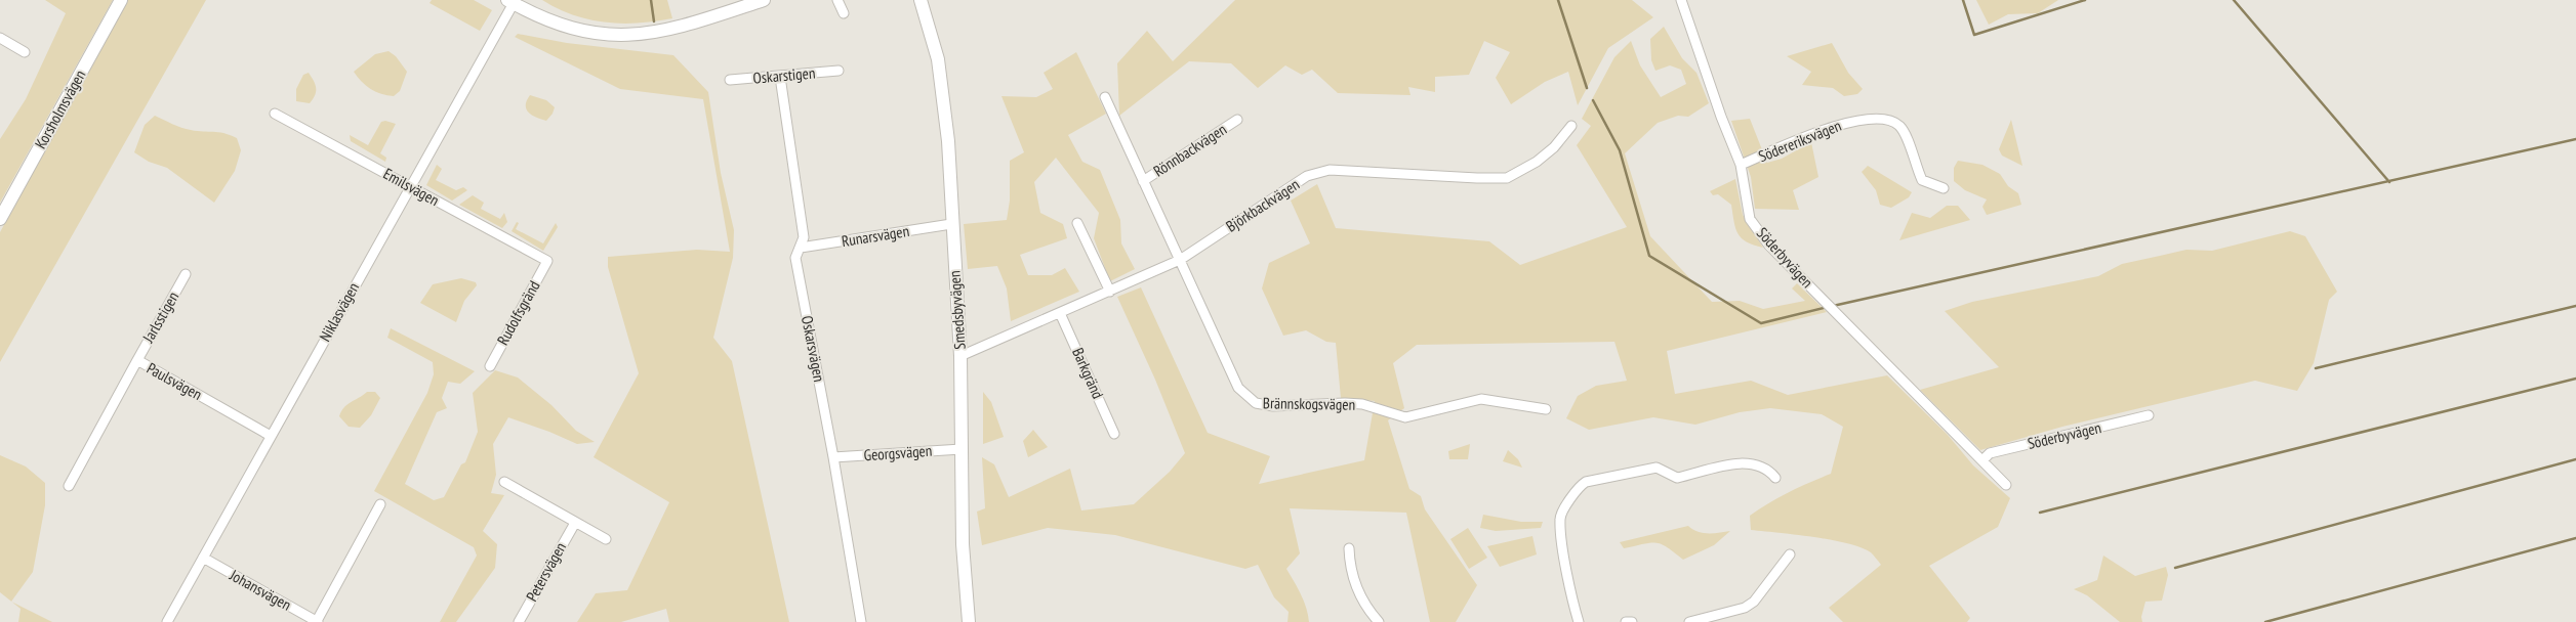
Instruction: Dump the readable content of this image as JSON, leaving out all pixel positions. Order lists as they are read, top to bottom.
{
  "streets": {
    "main road": ["Korsholmsvägen", "Smedsbyvägen"],
    "street": [
      "Oskarstigen",
      "Södereriksvägen",
      "Rönnbackvägen",
      "Emilsvägen",
      "Björkbackvägen",
      "Runarsvägen",
      "Söderbyvägen",
      "Niklasvägen",
      "Rudolfsgränd",
      "Jarlsstigen",
      "Oskarsvägen",
      "Barkgränd",
      "Paulsvägen",
      "Brännskogsvägen",
      "Georgsvägen",
      "Petersvägen",
      "Johansvägen"
    ]
  },
  "crossings": [
    ["Oskarstigen", "Oskarsvägen"],
    ["Södereriksvägen", "Söderbyvägen"],
    ["Rönnbackvägen", "Björkbackvägen"],
    ["Rönnbackvägen", "Brännskogsvägen"],
    ["Emilsvägen", "Niklasvägen"],
    ["Emilsvägen", "Rudolfsgränd"],
    ["Björkbackvägen", "Smedsbyvägen"],
    ["Björkbackvägen", "Barkgränd"],
    ["Björkbackvägen", "Brännskogsvägen"],
    ["Runarsvägen", "Smedsbyvägen"],
    ["Runarsvägen", "Oskarsvägen"],
    ["Smedsbyvägen", "Georgsvägen"],
    ["Niklasvägen", "Paulsvägen"],
    ["Niklasvägen", "Johansvägen"],
    ["Jarlsstigen", "Paulsvägen"],
    ["Oskarsvägen", "Georgsvägen"]
  ]
}
